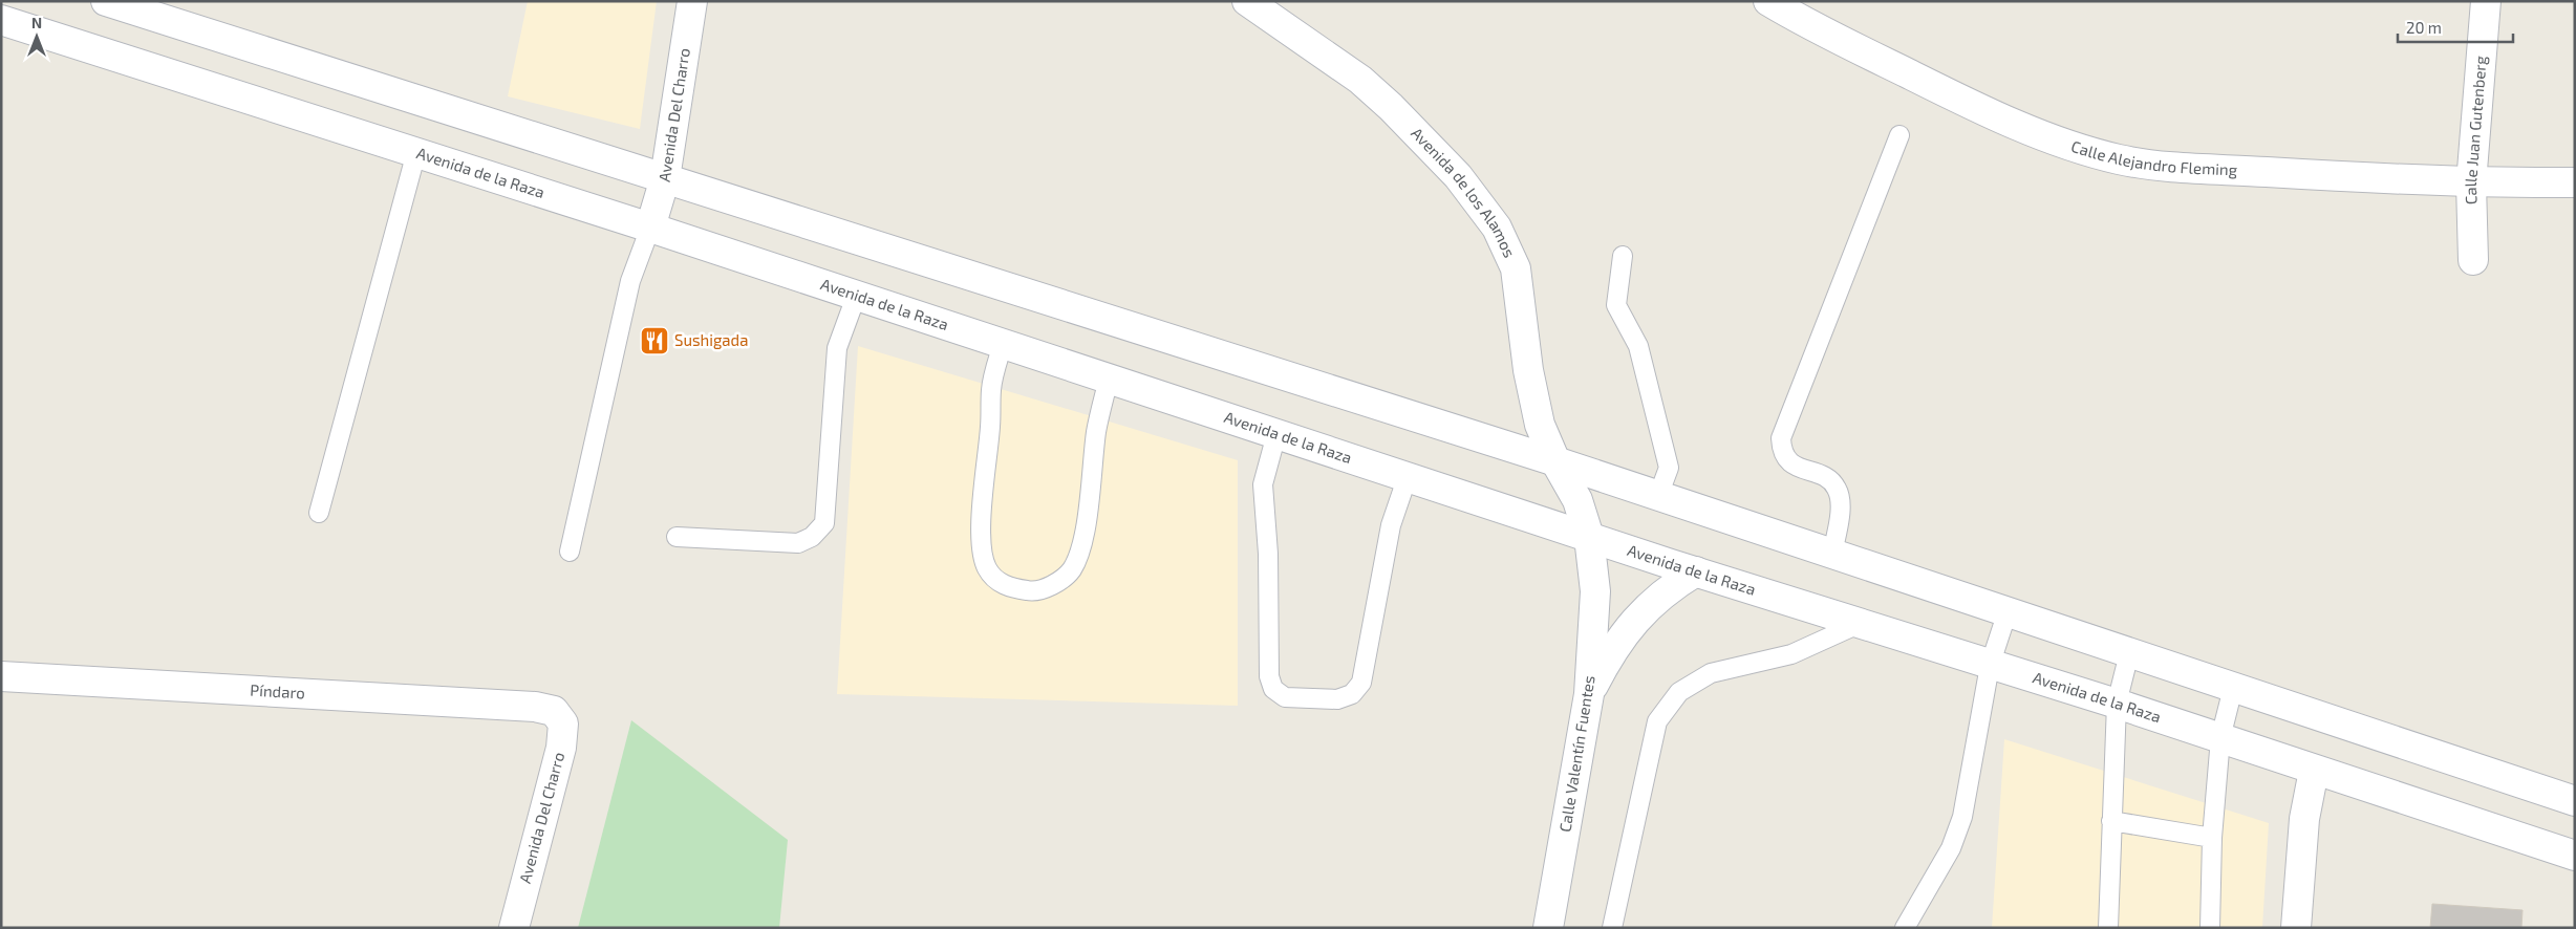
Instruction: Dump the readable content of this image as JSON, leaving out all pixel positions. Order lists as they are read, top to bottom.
{
  "streets": {
    "main road": [
      "Avenida Del Charro",
      "Calle Juan Gutenberg",
      "Calle Alejandro Fleming",
      "Avenida de la Raza",
      "Avenida de los Alamos",
      "Píndaro",
      "Calle Valentín Fuentes"
    ]
  },
  "crossings": [
    ["Avenida Del Charro", "Avenida de la Raza"],
    ["Avenida Del Charro", "Píndaro"],
    ["Calle Juan Gutenberg", "Calle Alejandro Fleming"],
    ["Avenida de la Raza", "Calle Valentín Fuentes"],
    ["Avenida de los Alamos", "Calle Valentín Fuentes"]
  ],
  "places": {
    "restaurant": ["Sushigada"]
  },
  "scale_bar": "20 m",
  "north": "top"
}
